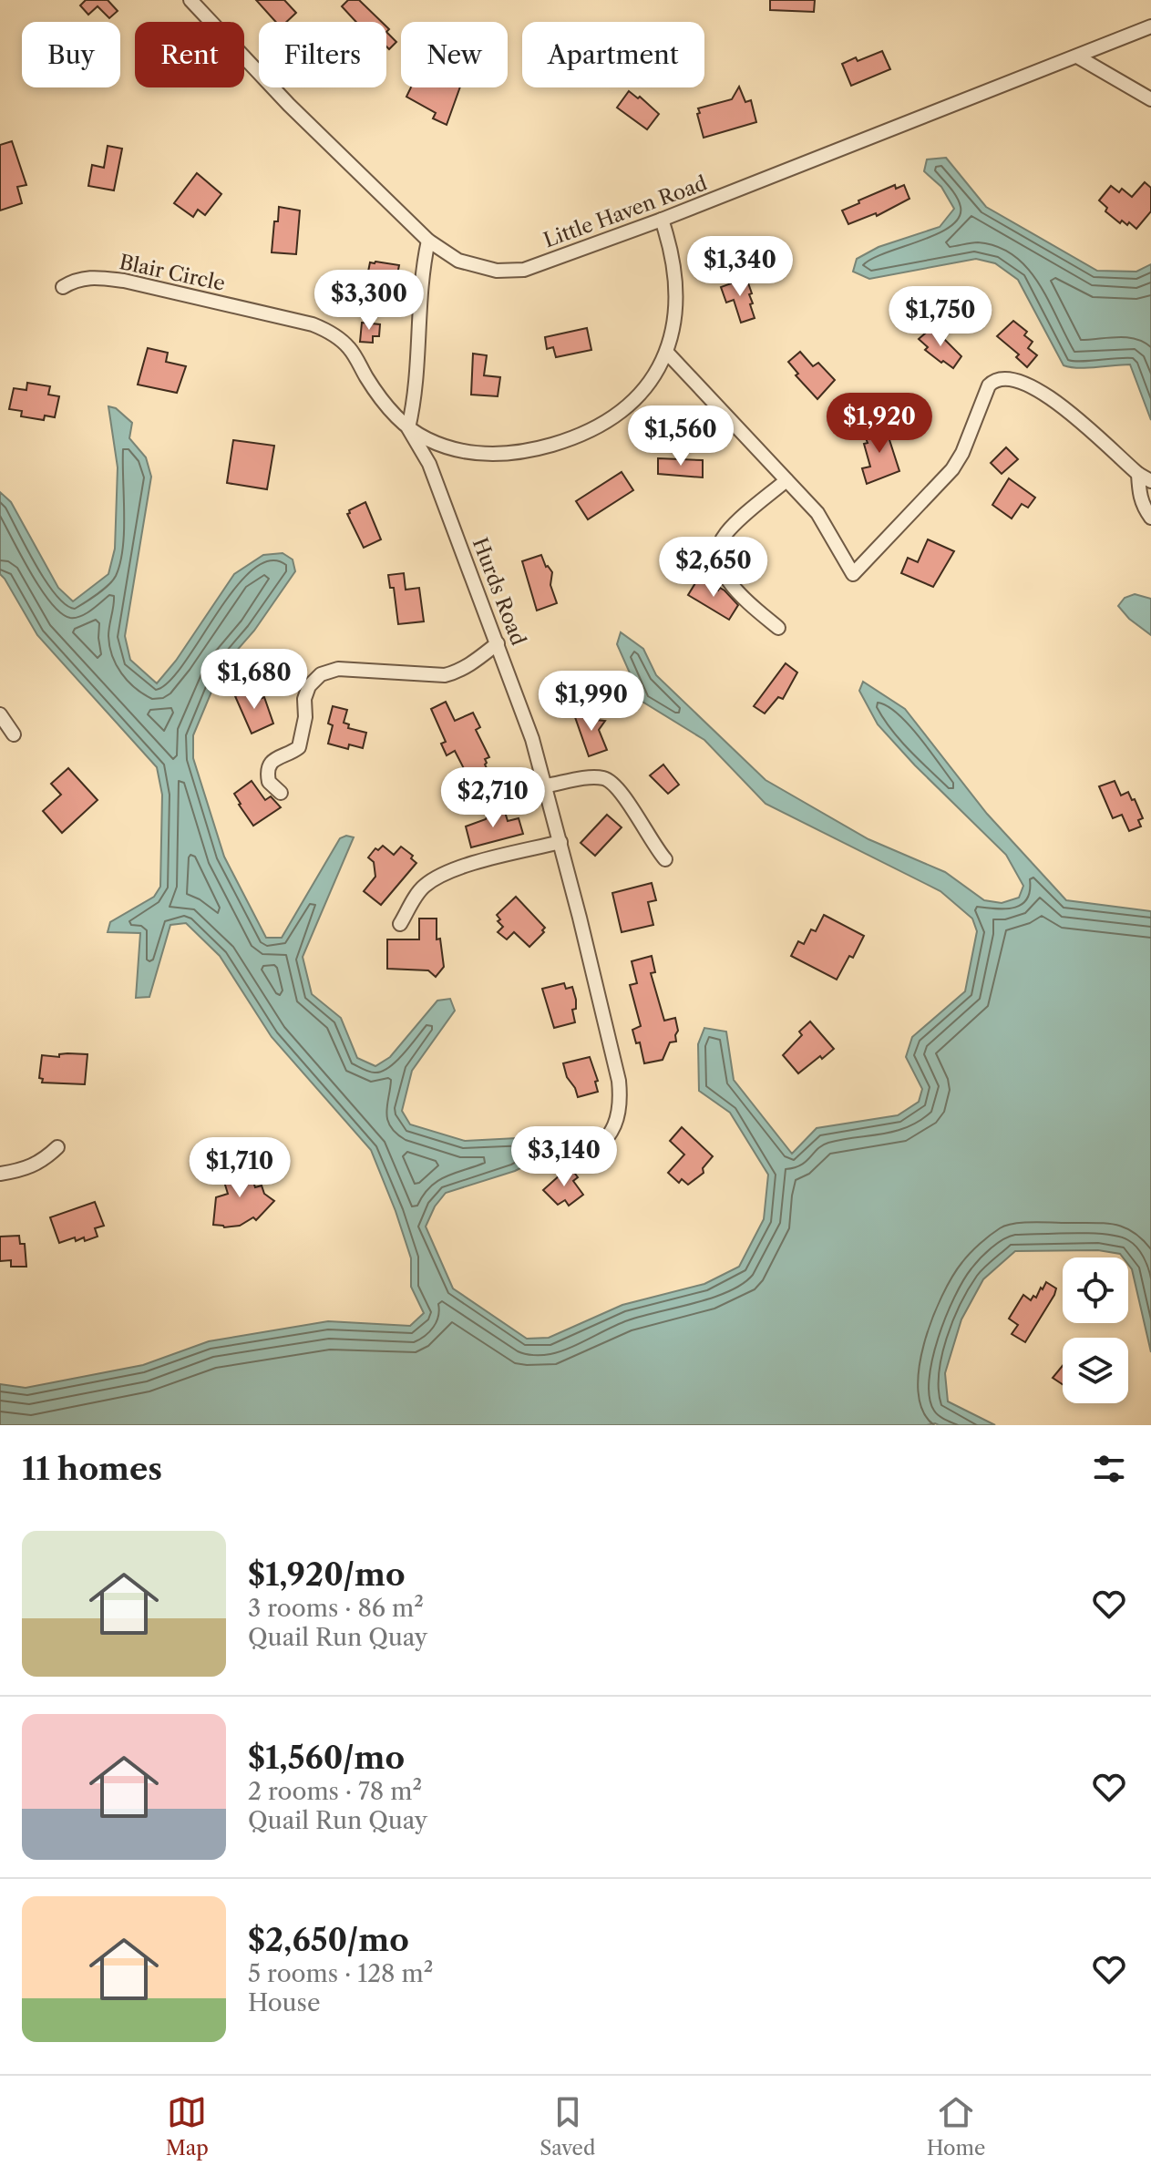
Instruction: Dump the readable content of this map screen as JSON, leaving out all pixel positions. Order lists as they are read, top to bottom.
{
  "streets": {
    "street": ["Little Haven Road", "Blair Circle", "Hurds Road"]
  },
  "crossings": [
    ["Blair Circle", "Hurds Road"]
  ],
  "page": {
    "chip": [
      "Buy",
      "Rent",
      "Filters",
      "New",
      "Apartment"
    ],
    "price": [
      "$1,340",
      "$3,300",
      "$1,750",
      "$1,920",
      "$1,560",
      "$2,650",
      "$1,680",
      "$1,990",
      "$2,710",
      "$3,140",
      "$1,710"
    ],
    "heading": "11 homes",
    "list": [
      {
        "name": "$1,920/mo",
        "note": "3 rooms · 86 m² · Quail Run Quay"
      },
      {
        "name": "$1,560/mo",
        "note": "2 rooms · 78 m² · Quail Run Quay"
      },
      {
        "name": "$2,650/mo",
        "note": "5 rooms · 128 m² · House"
      }
    ],
    "tabs": ["Map", "Saved", "Home"]
  }
}
